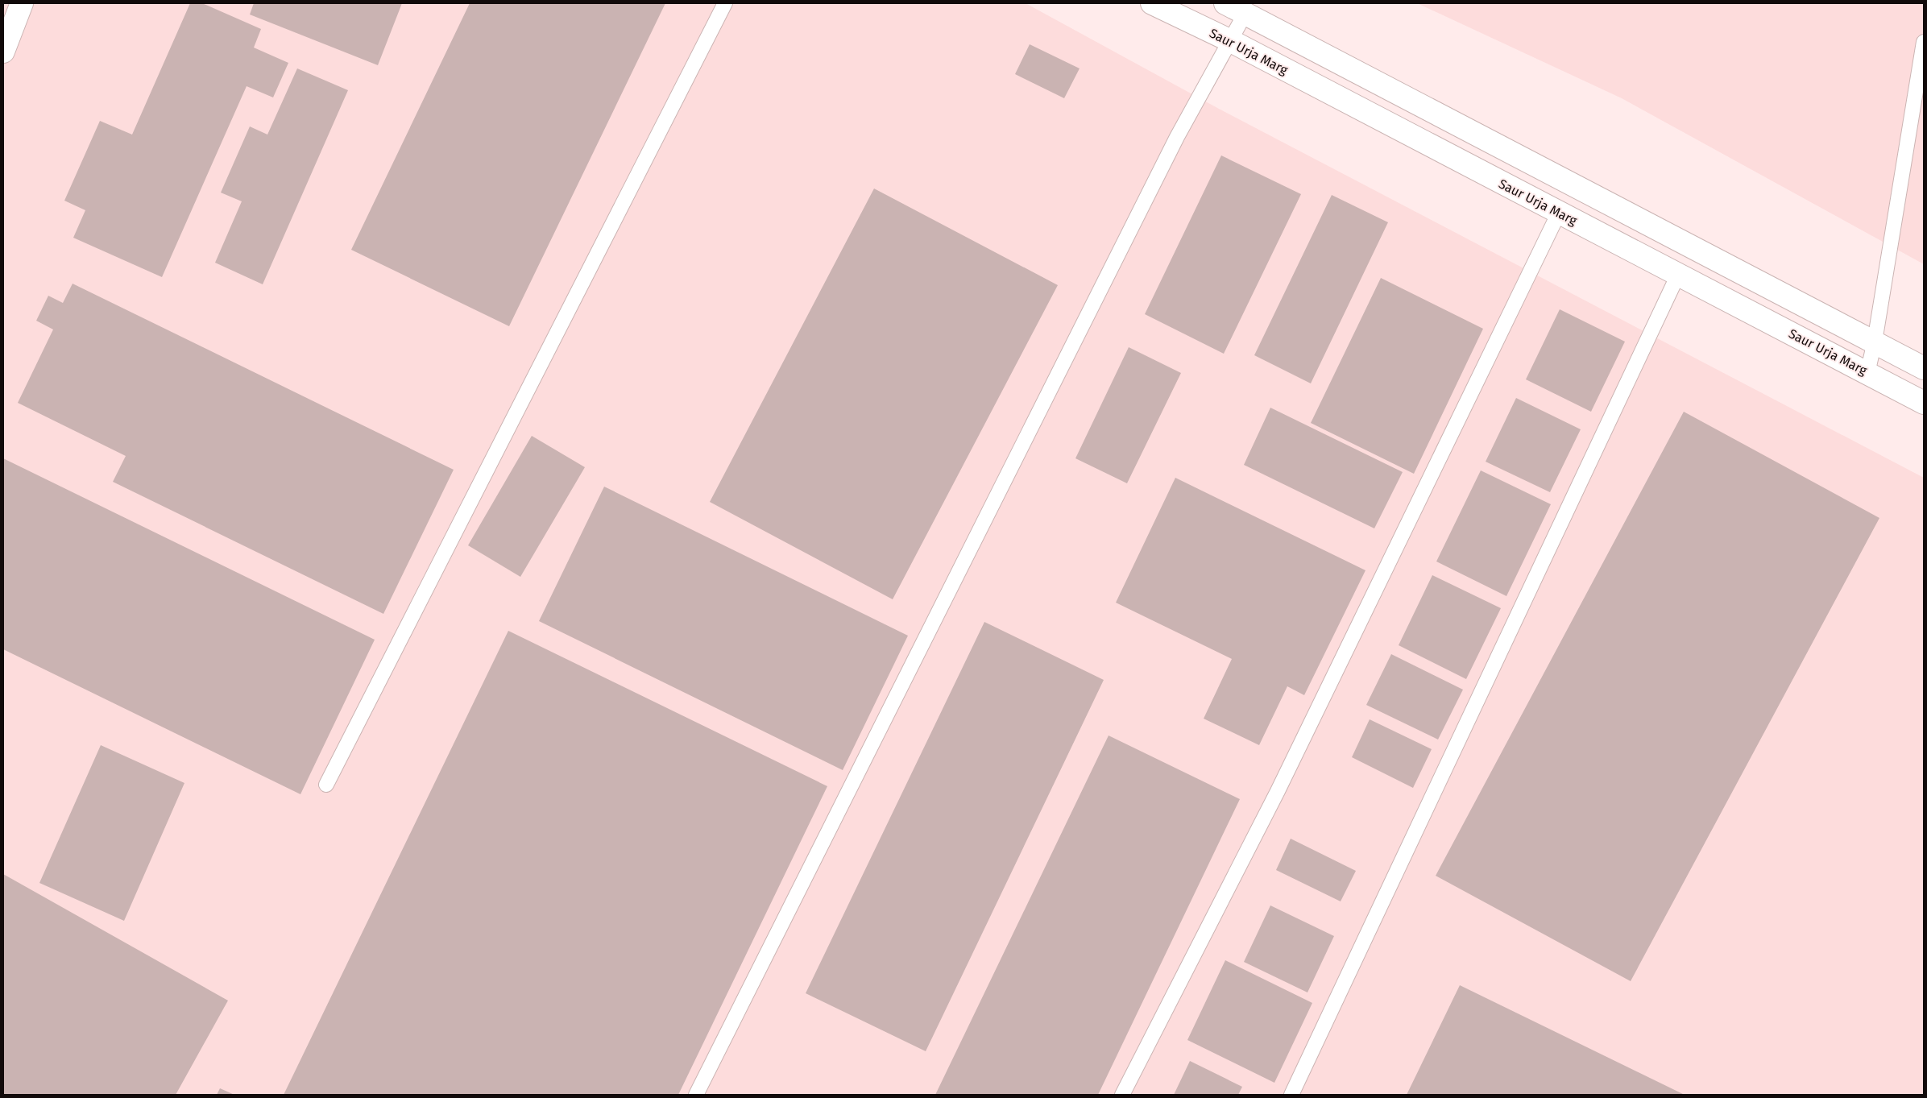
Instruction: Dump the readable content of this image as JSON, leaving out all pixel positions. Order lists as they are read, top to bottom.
{
  "streets": {
    "street": ["Saur Urja Marg"]
  }
}
